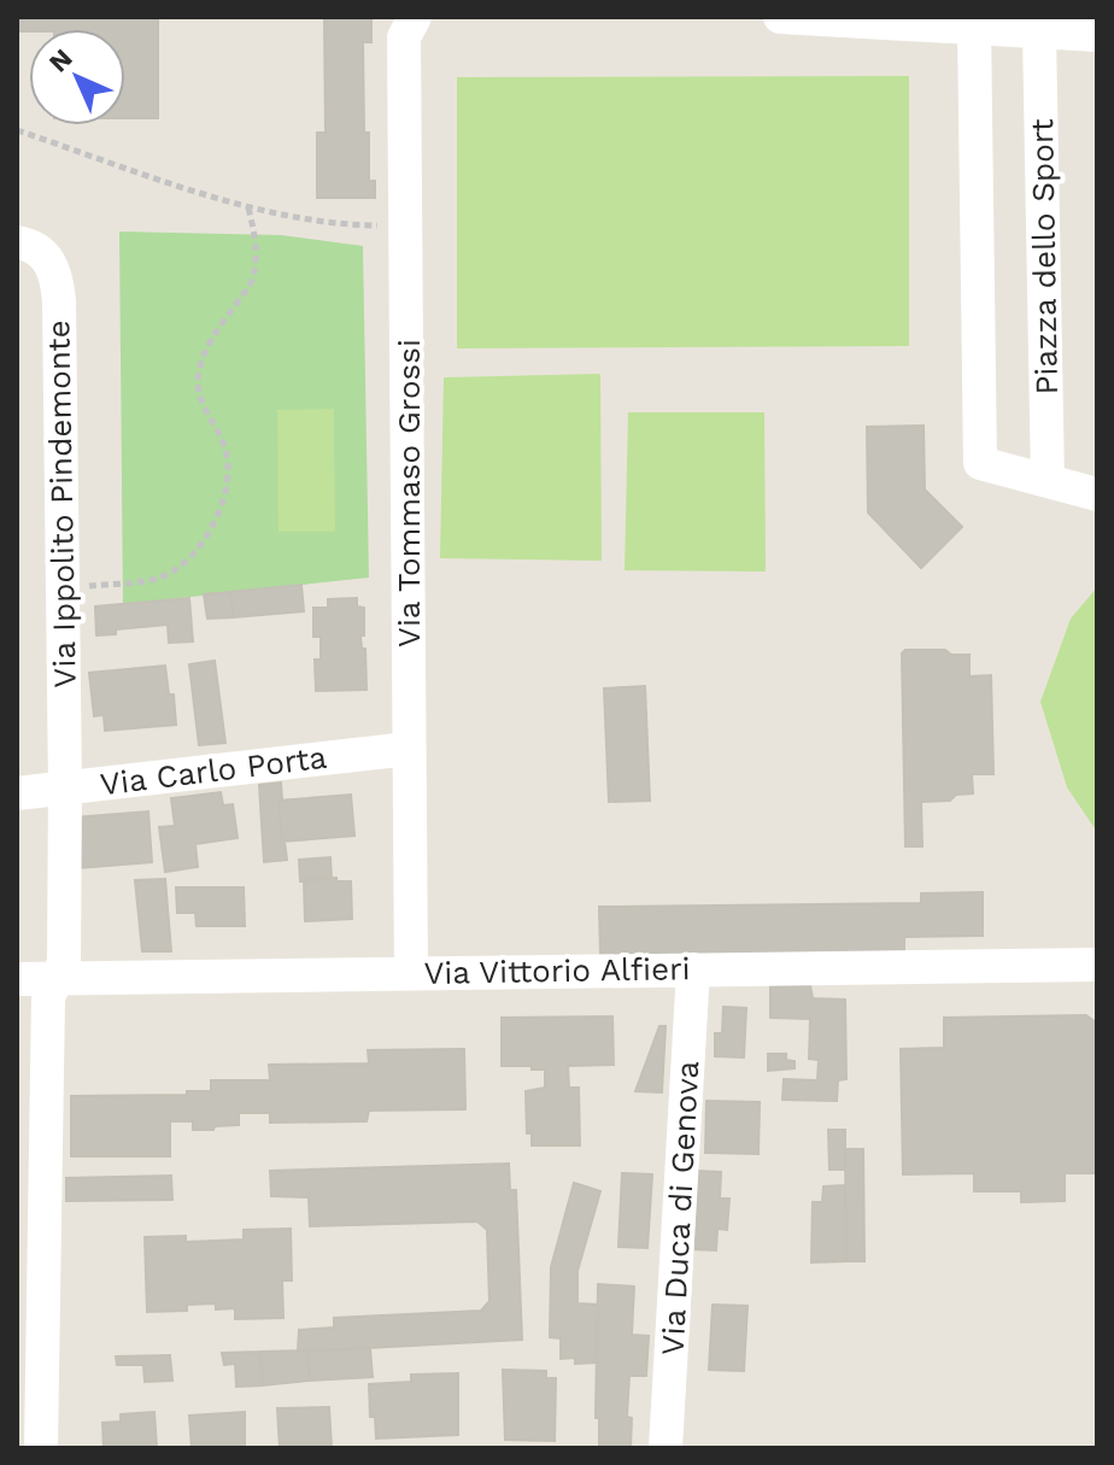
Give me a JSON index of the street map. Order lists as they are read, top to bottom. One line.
{"streets":{"street":["Piazza dello Sport","Via Tommaso Grossi","Via Ippolito Pindemonte","Via Carlo Porta","Via Vittorio Alfieri","Via Duca di Genova"]},"crossings":[["Via Tommaso Grossi","Via Carlo Porta"],["Via Tommaso Grossi","Via Vittorio Alfieri"],["Via Ippolito Pindemonte","Via Carlo Porta"],["Via Ippolito Pindemonte","Via Vittorio Alfieri"],["Via Vittorio Alfieri","Via Duca di Genova"]],"north":"top left"}
